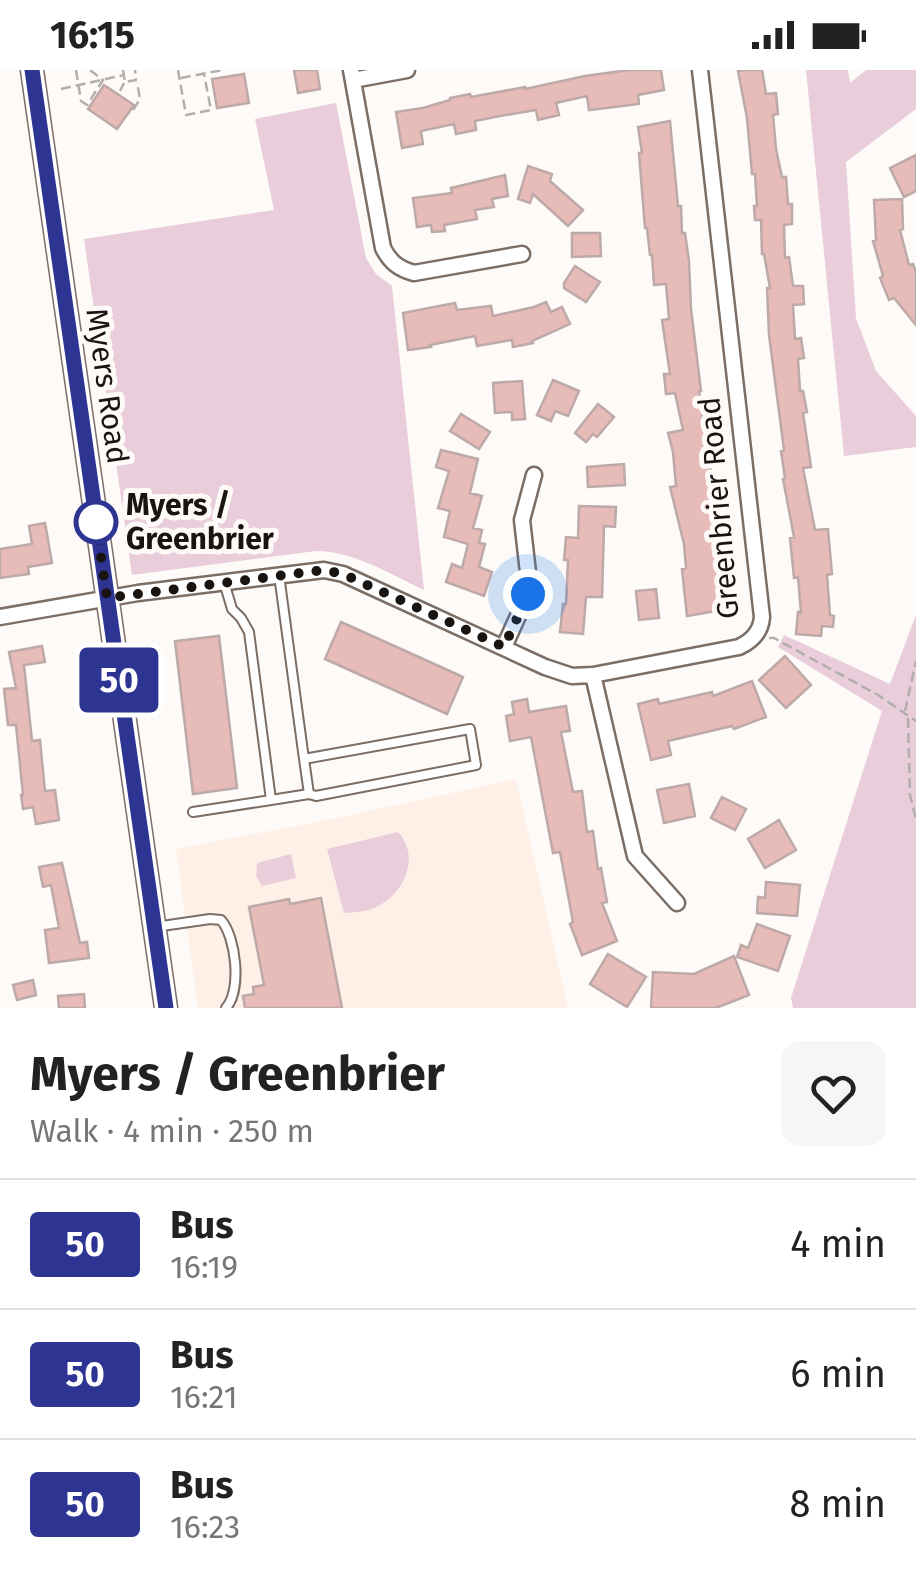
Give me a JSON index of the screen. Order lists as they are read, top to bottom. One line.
{"streets":{"main road":["Myers Road"],"street":["Greenbrier Road"]},"crossings":[["Myers Road","Greenbrier Road"]],"places":["Myers / Greenbrier"],"lines":["bus line 50"],"page":{"status":"16:15","on_map":"50","heading":["Myers / Greenbrier","Walk · 4 min · 250 m"],"list":[{"mark":"50","name":"Bus","note":"16:19","value":"4 min"},{"mark":"50","name":"Bus","note":"16:21","value":"6 min"},{"mark":"50","name":"Bus","note":"16:23","value":"8 min"}]}}
